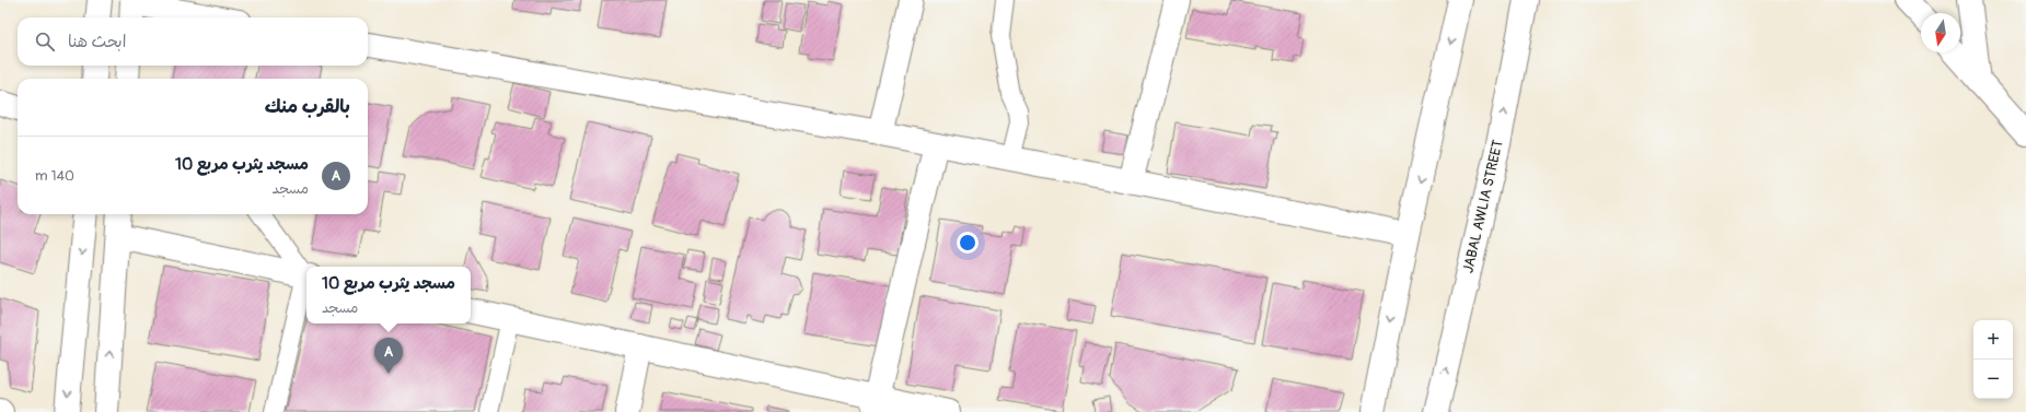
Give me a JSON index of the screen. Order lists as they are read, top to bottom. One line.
{"streets":{"street":["JABAL AWLIA STREET"]},"north":"bottom","page":{"search":"ابحث هنا","heading":"بالقرب منك","list":[{"mark":"A","name":"مسجد يثرب مربع 10","note":"مسجد","value":"140 m"}],"popup":["مسجد يثرب مربع 10","مسجد"],"map_buttons":["+","−"],"pins":"A"}}
